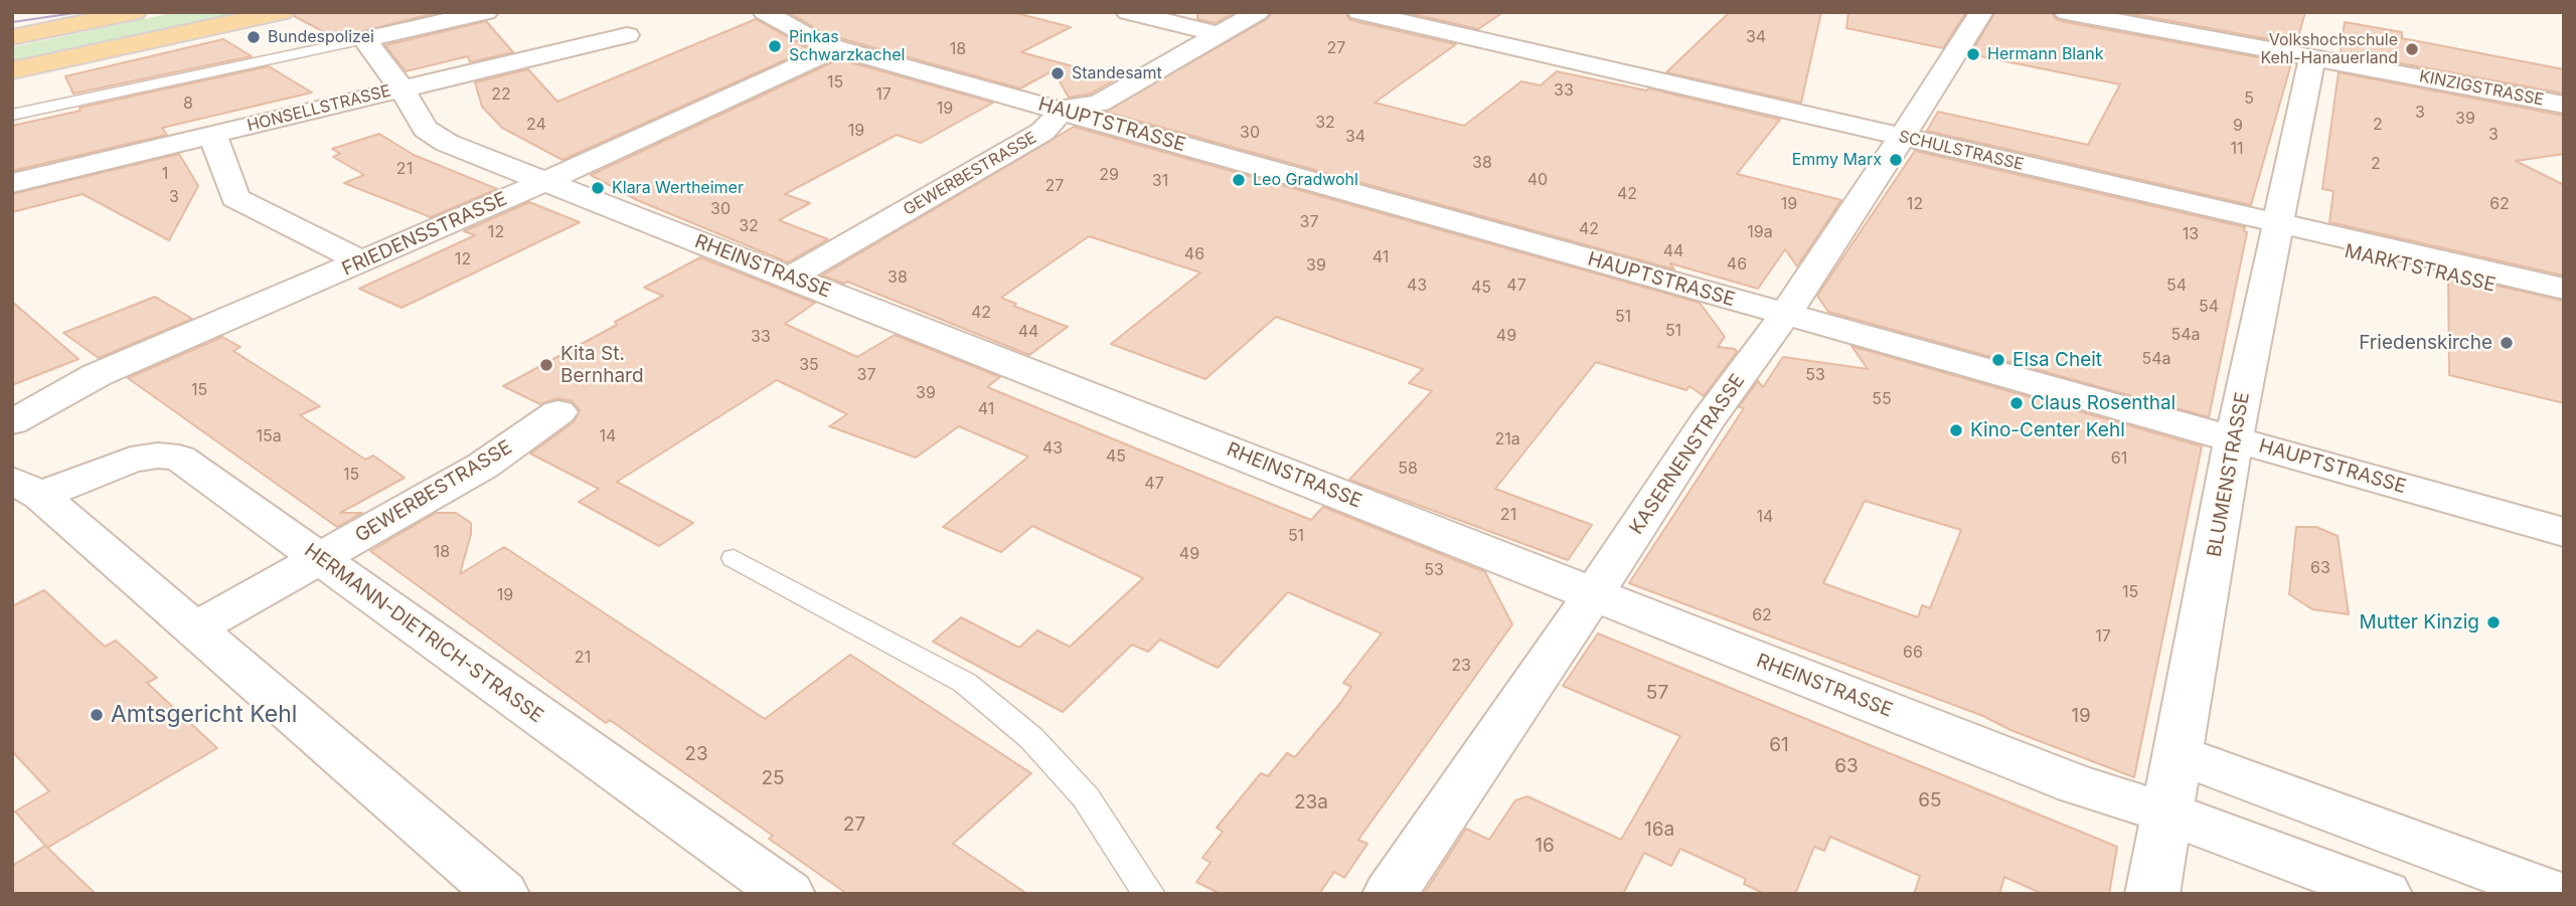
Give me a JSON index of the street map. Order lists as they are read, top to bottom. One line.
{"streets":{"street":["KINZIGSTRASSE","HONSELLSTRASSE","HAUPTSTRASSE","SCHULSTRASSE","GEWERBESTRASSE","FRIEDENSSTRASSE","RHEINSTRASSE","MARKTSTRASSE","KASERNENSTRASSE","BLUMENSTRASSE","HERMANN-DIETRICH-STRASSE"]},"crossings":[["KINZIGSTRASSE","BLUMENSTRASSE"],["HONSELLSTRASSE","RHEINSTRASSE"],["HAUPTSTRASSE","GEWERBESTRASSE"],["HAUPTSTRASSE","FRIEDENSSTRASSE"],["HAUPTSTRASSE","KASERNENSTRASSE"],["HAUPTSTRASSE","BLUMENSTRASSE"],["SCHULSTRASSE","MARKTSTRASSE"],["SCHULSTRASSE","KASERNENSTRASSE"],["SCHULSTRASSE","BLUMENSTRASSE"],["GEWERBESTRASSE","RHEINSTRASSE"],["GEWERBESTRASSE","HERMANN-DIETRICH-STRASSE"],["FRIEDENSSTRASSE","RHEINSTRASSE"],["RHEINSTRASSE","KASERNENSTRASSE"],["RHEINSTRASSE","BLUMENSTRASSE"],["MARKTSTRASSE","BLUMENSTRASSE"]],"places":["Bundespolizei","Pinkas Schwarzkachel","Volkshochschule Kehl-Hanauerland","Hermann Blank","Standesamt","Emmy Marx","Leo Gradwohl","Klara Wertheimer","Friedenskirche","Elsa Cheit","Kita St. Bernhard","Claus Rosenthal","Kino-Center Kehl","Mutter Kinzig","Amtsgericht Kehl"],"house_numbers":["34","27","18","15","33","22","17","5","8","19","3","39","32","24","2","9","19","30","3","34","11","38","2","21","1","29","40","31","27","42","3","19","12","62","30","37","32","42","12","19a","13","44","46","41","12","46","39","38","43","47","54","45","54","42","51","51","44","54a","49","33","54a","35","37","53","15","39","55","41","15a","14","21a","43","45","61","58","15","47","21","14","51","18","49","63","53","15","19","62","17","66","21","23","57","19","61","23","63","25","65","23a","27","16a","16"]}
